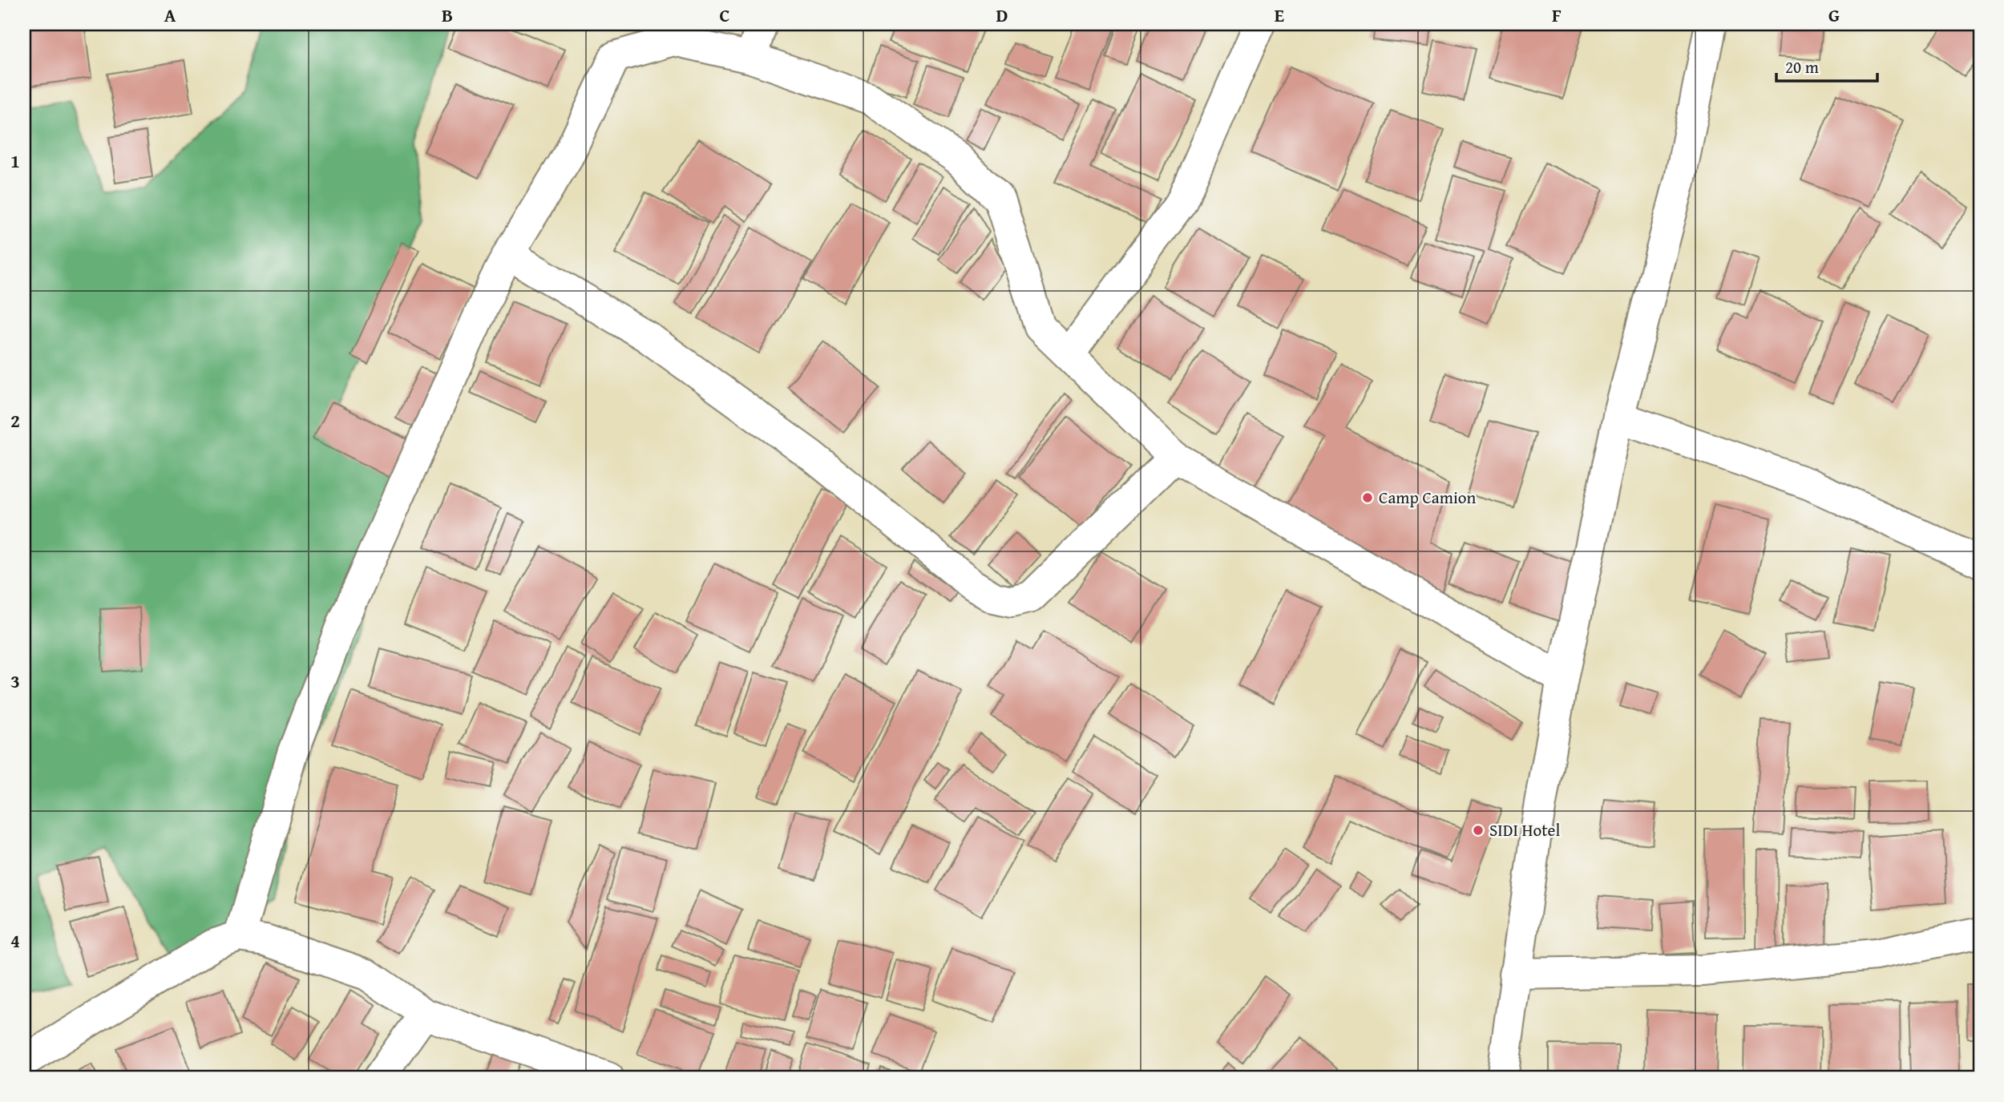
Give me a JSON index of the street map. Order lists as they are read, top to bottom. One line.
{"places":["Camp Camion","SIDI Hotel"],"scale_bar":"20 m","grid":{"columns":["A","B","C","D","E","F","G"],"rows":["1","2","3","4"]}}
